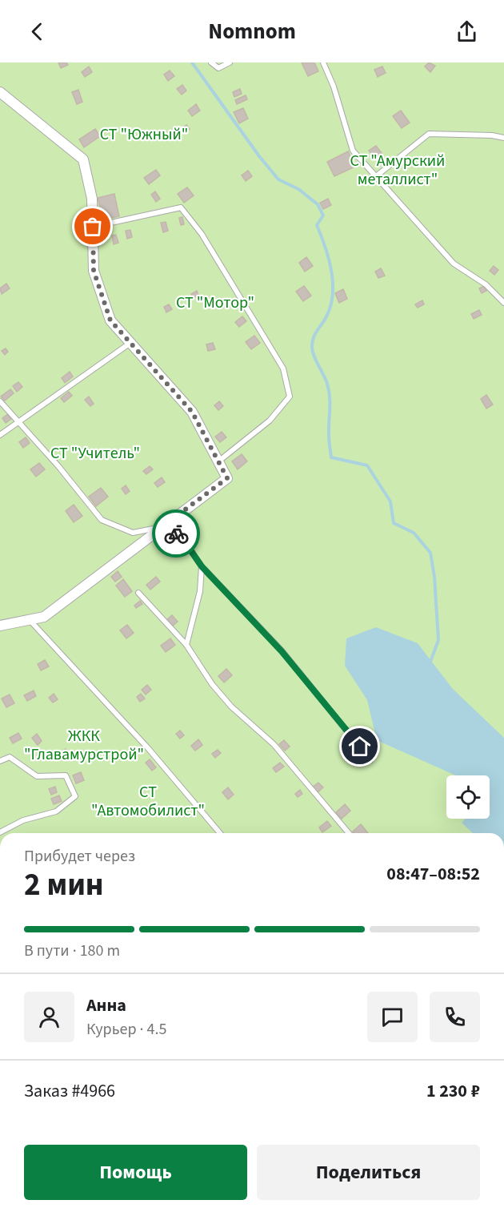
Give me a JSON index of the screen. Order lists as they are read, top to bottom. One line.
{"parks":["СТ \"Южный\"","СТ \"Амурский металлист\"","СТ \"Мотор\"","СТ \"Учитель\"","ЖКК \"Главамурстрой\"","СТ \"Автомобилист\""],"page":{"header":"Nomnom","heading":["2 мин","Прибудет через","08:47–08:52"],"panel":["Анна","Курьер · 4.5","Заказ #4966","1 230 ₽"],"bar":"В пути · 180 m","buttons":["Помощь","Поделиться"]}}
